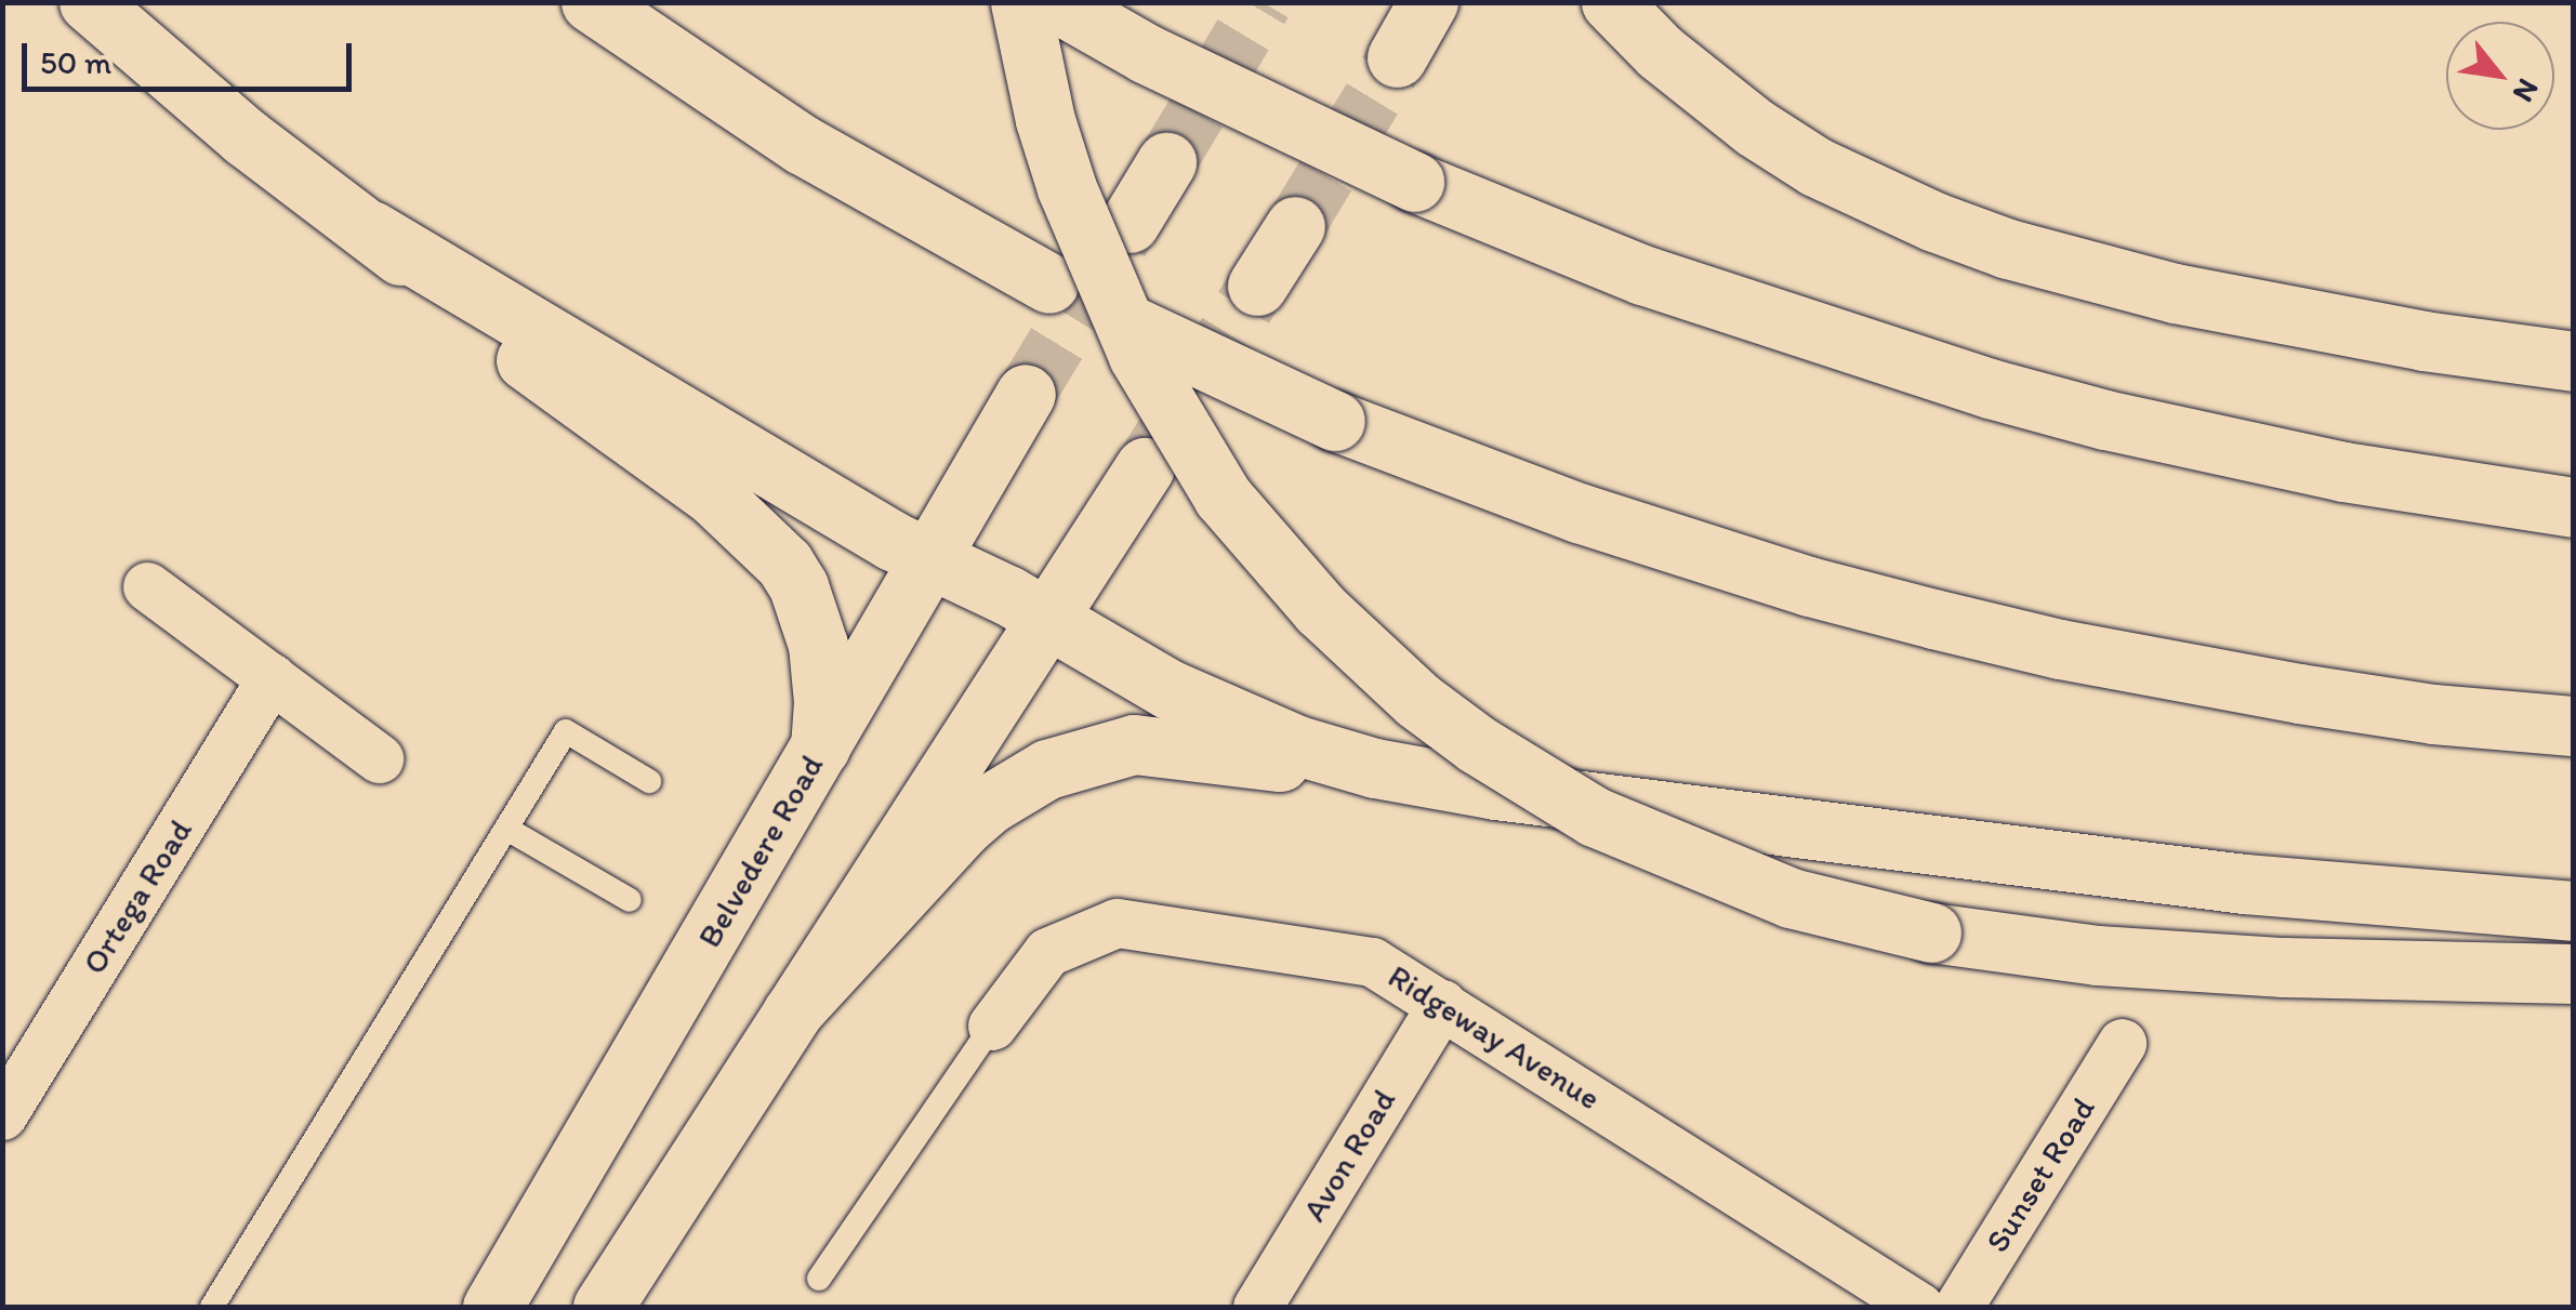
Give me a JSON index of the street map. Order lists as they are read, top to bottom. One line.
{"streets":{"main road":["Belvedere Road"],"street":["Ortega Road","Ridgeway Avenue","Avon Road","Sunset Road"]},"crossings":[["Ridgeway Avenue","Avon Road"]],"scale_bar":"50 m","north":"bottom right"}
